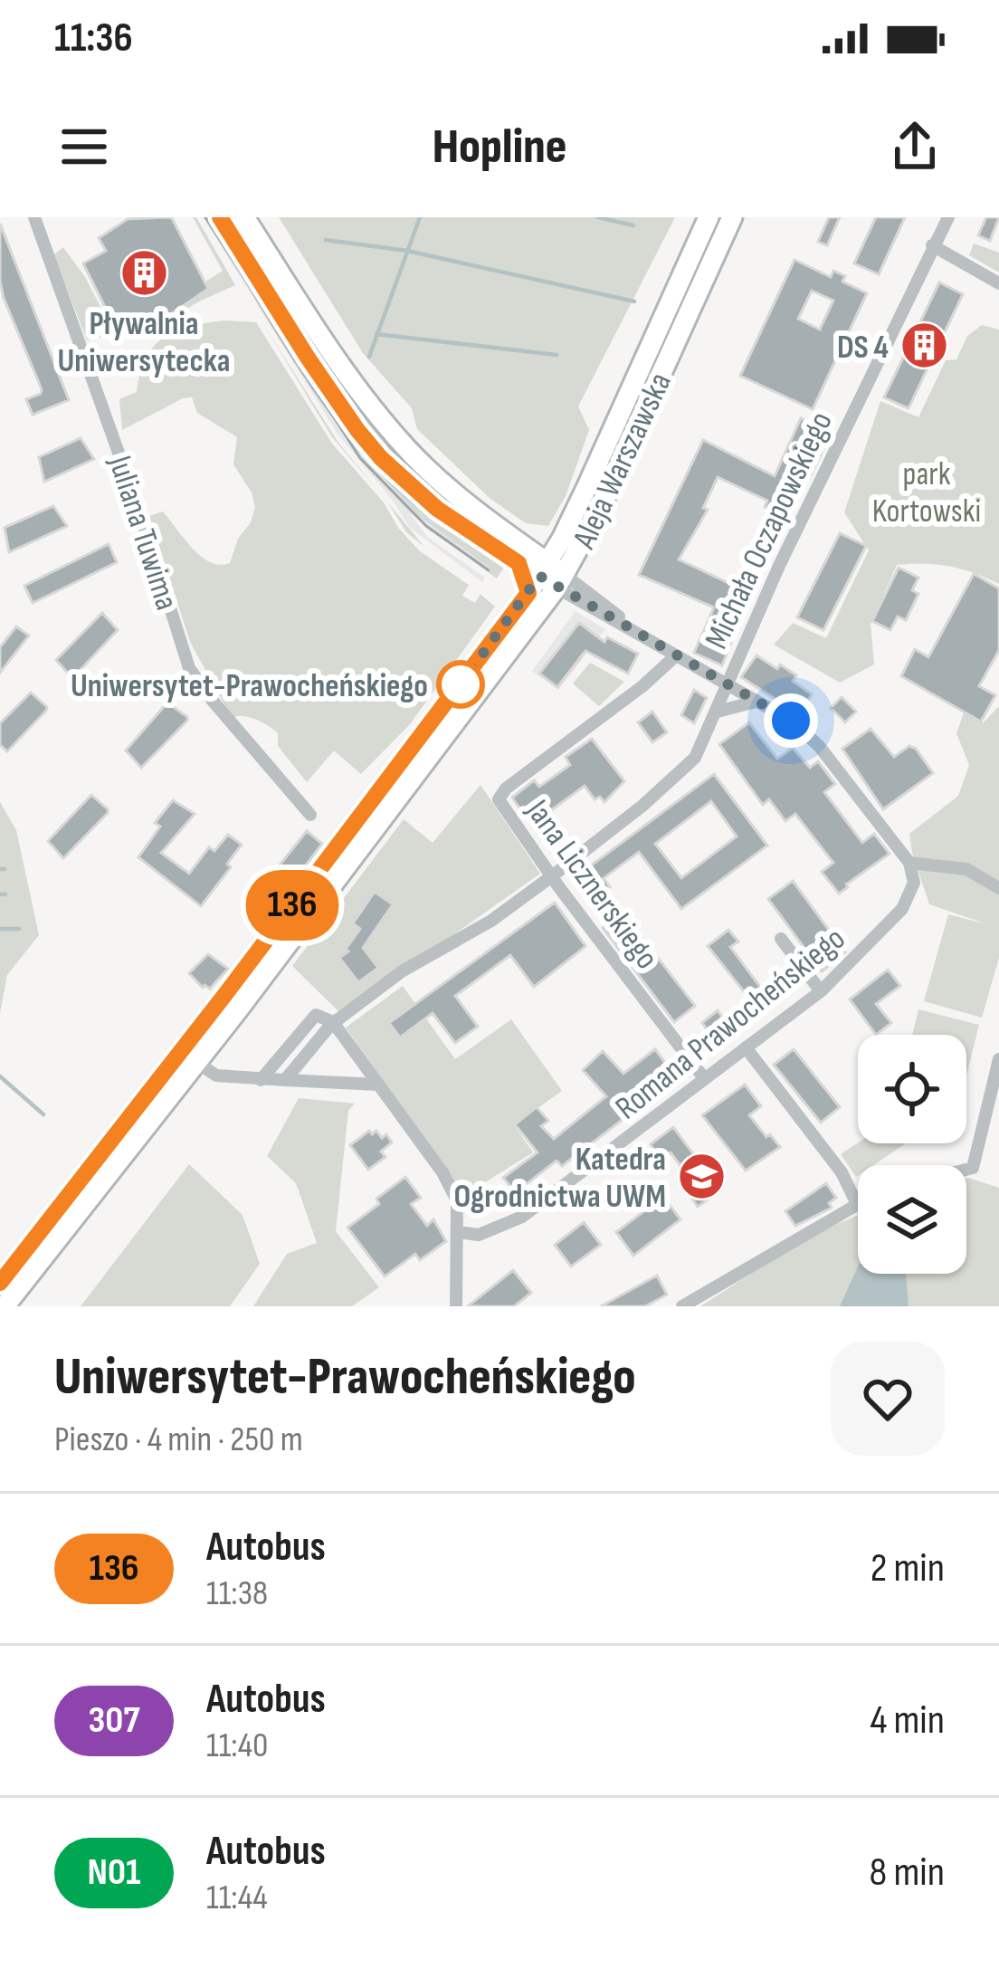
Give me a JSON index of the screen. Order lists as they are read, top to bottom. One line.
{"streets":{"main road":["Aleja Warszawska"],"street":["Michała Oczapowskiego","Juliana Tuwima","Jana Licznerskiego","Romana Prawocheńskiego"]},"crossings":[["Michała Oczapowskiego","Jana Licznerskiego"],["Jana Licznerskiego","Romana Prawocheńskiego"]],"parks":["park Kortowski"],"places":{"building":["Pływalnia Uniwersytecka","DS 4"],"other":["Uniwersytet-Prawocheńskiego"],"school or university":["Katedra Ogrodnictwa UWM"]},"lines":["bus line 136"],"page":{"status":"11:36","header":"Hopline","on_map":"136","heading":["Uniwersytet-Prawocheńskiego","Pieszo · 4 min · 250 m"],"list":[{"mark":"136","name":"Autobus","note":"11:38","value":"2 min"},{"mark":"307","name":"Autobus","note":"11:40","value":"4 min"},{"mark":"N01","name":"Autobus","note":"11:44","value":"8 min"}]}}
